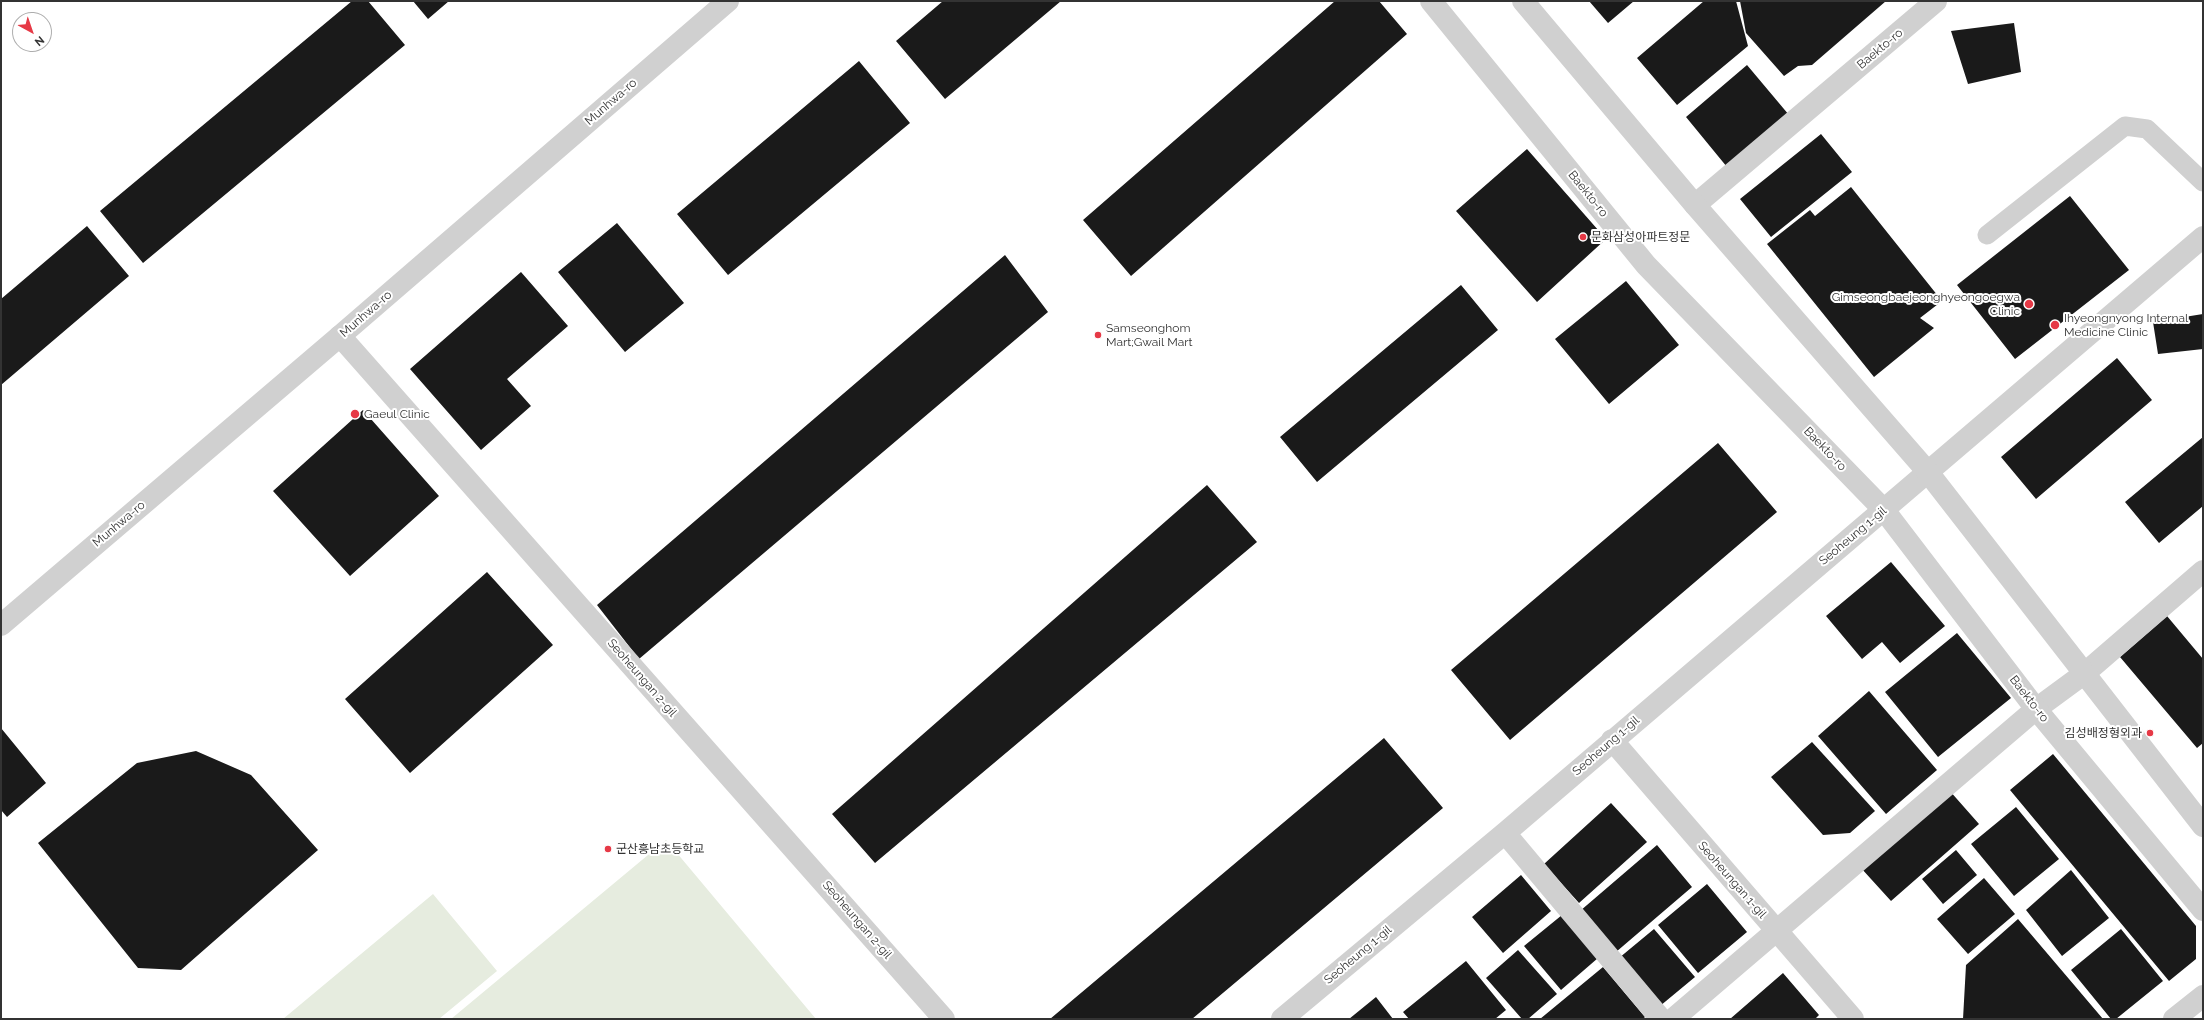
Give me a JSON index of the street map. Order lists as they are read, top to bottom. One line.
{"streets":{"street":["Baekto-ro","Munhwa-ro","Seoheung 1-gil","Seoheungan 2-gil","Seoheungan 1-gil"]},"crossings":[["Baekto-ro","Seoheung 1-gil"],["Munhwa-ro","Seoheungan 2-gil"],["Seoheung 1-gil","Seoheungan 1-gil"]],"places":["문화삼성아파트정문","Gimseongbaejeonghyeongoegwa Clinic","Ihyeongnyong Internal Medicine Clinic","Samseonghom Mart;Gwail Mart","Gaeul Clinic","김성배정형외과","군산흥남초등학교"],"north":"bottom right"}
